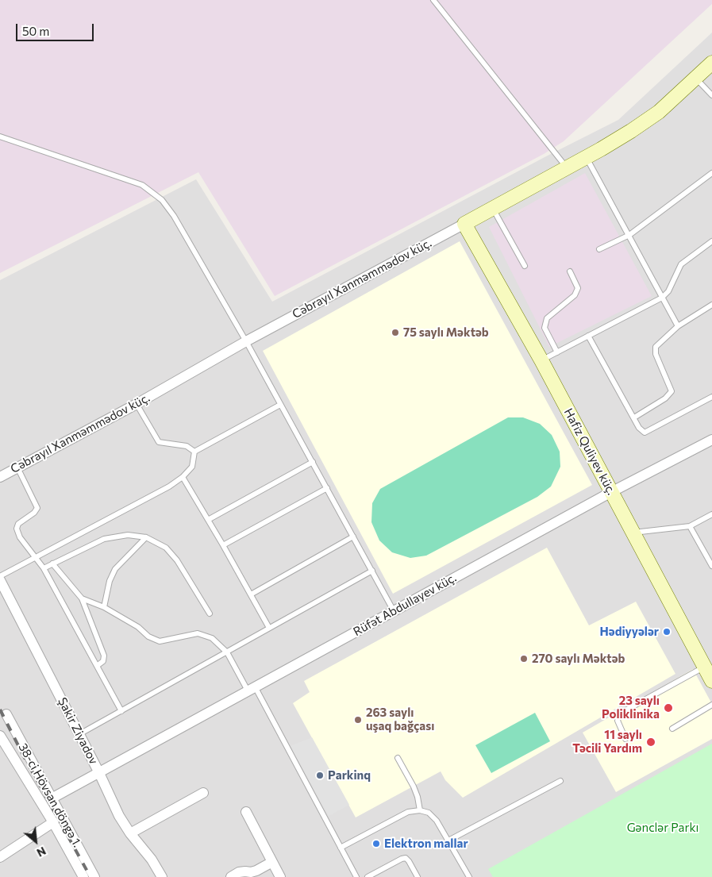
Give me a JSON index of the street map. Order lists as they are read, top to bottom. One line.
{"streets":{"street":["Cəbrayıl Xanməmmədov küç.","Hafiz Quliyev küç.","Rüfət Abdullayev küç.","Şakir Ziyadov","38-ci Hövsan döngə 1."]},"crossings":[["Cəbrayıl Xanməmmədov küç.","Hafiz Quliyev küç."],["Hafiz Quliyev küç.","Rüfət Abdullayev küç."],["Rüfət Abdullayev küç.","Şakir Ziyadov"],["Rüfət Abdullayev küç.","38-ci Hövsan döngə 1."]],"parks":["Gənclər Parkı"],"places":["75 saylı Məktəb","Hədiyyələr","270 saylı Məktəb","23 saylı Poliklinika","263 saylı uşaq bağçası","11 saylı Təcili Yardım","Parkinq","Elektron mallar"],"scale_bar":"50 m","north":"bottom right"}
